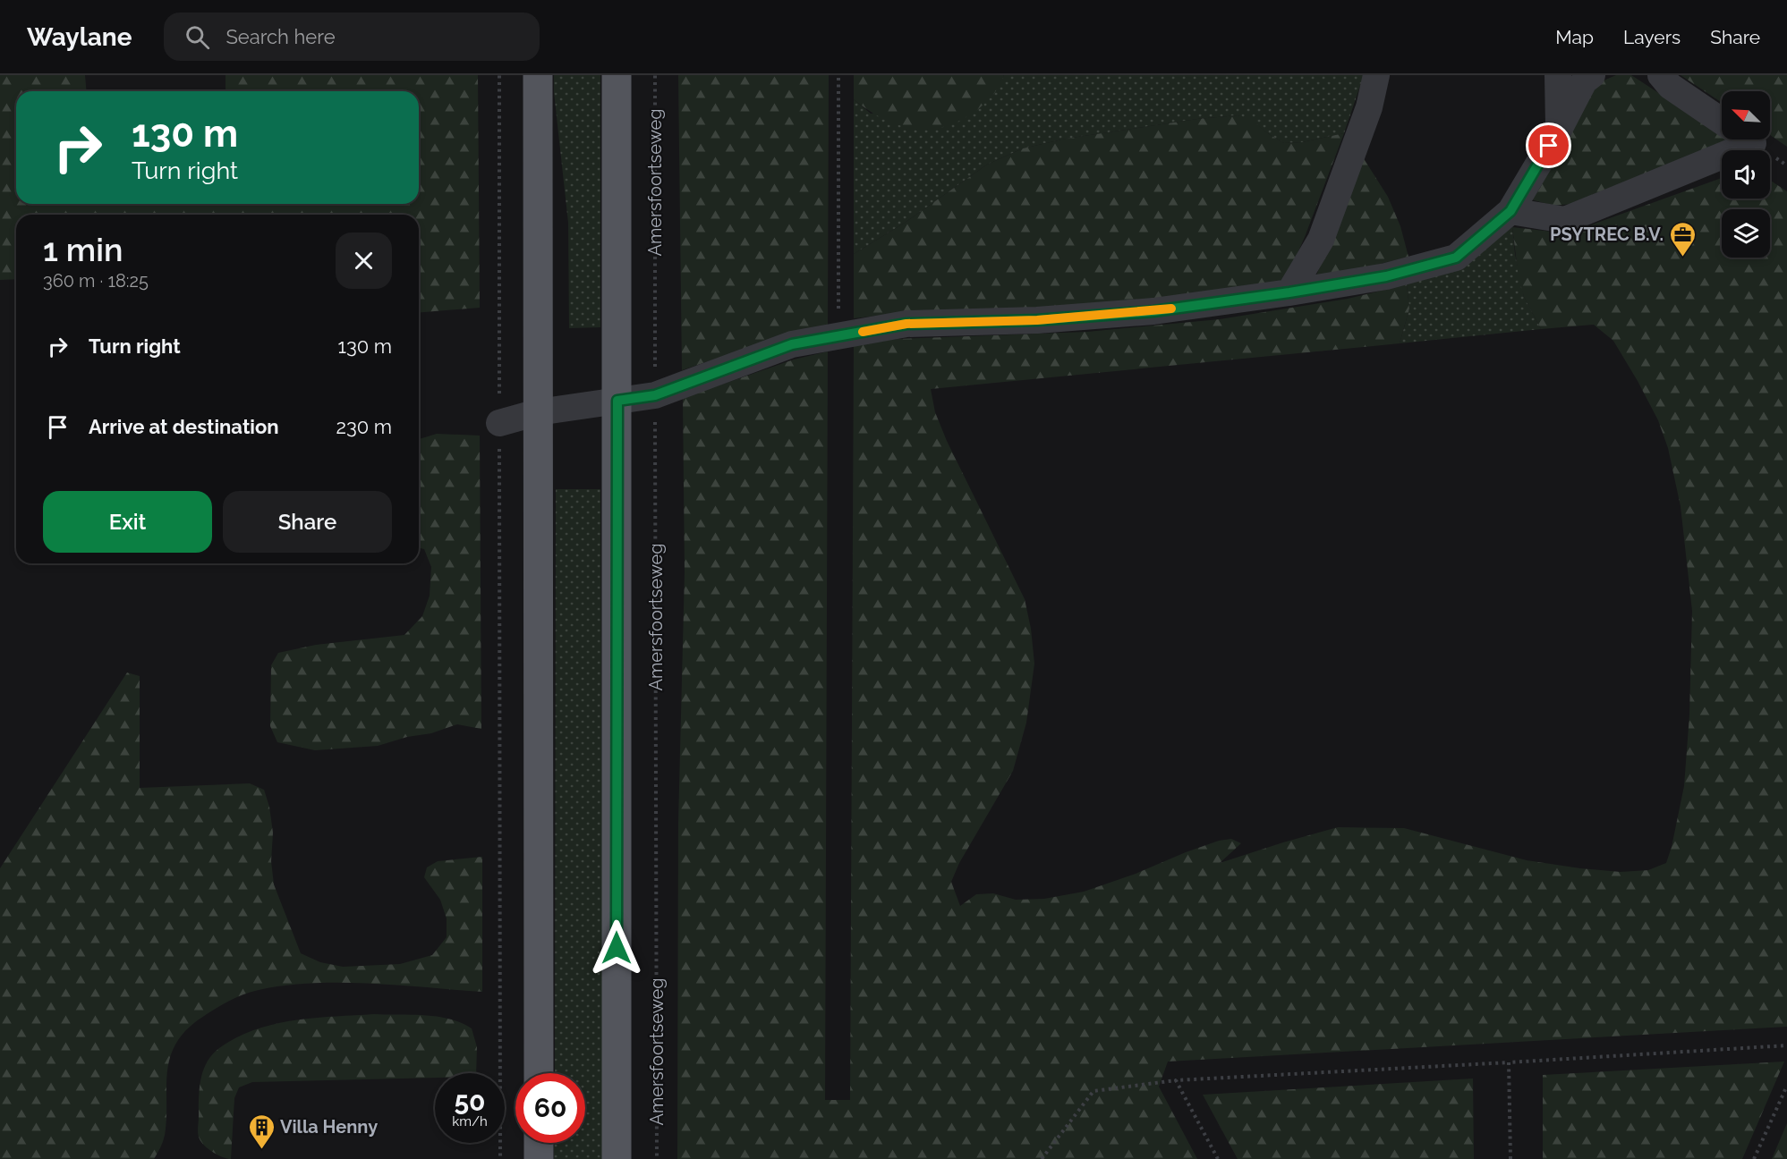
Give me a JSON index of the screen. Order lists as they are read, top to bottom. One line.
{"streets":{"path":["Amersfoortseweg"]},"places":{"office":["PSYTREC B.V."],"building":["Villa Henny"]},"north":"top left","page":{"header":"Waylane","search":"Search here","nav":["Map","Layers","Share"],"turn":["130 m","Turn right"],"heading":["1 min","360 m · 18:25"],"list":[{"name":"Turn right","value":"130 m"},{"name":"Arrive at destination","value":"230 m"}],"buttons":["Exit","Share"],"speed":"50 km/h","limit":"60"}}
